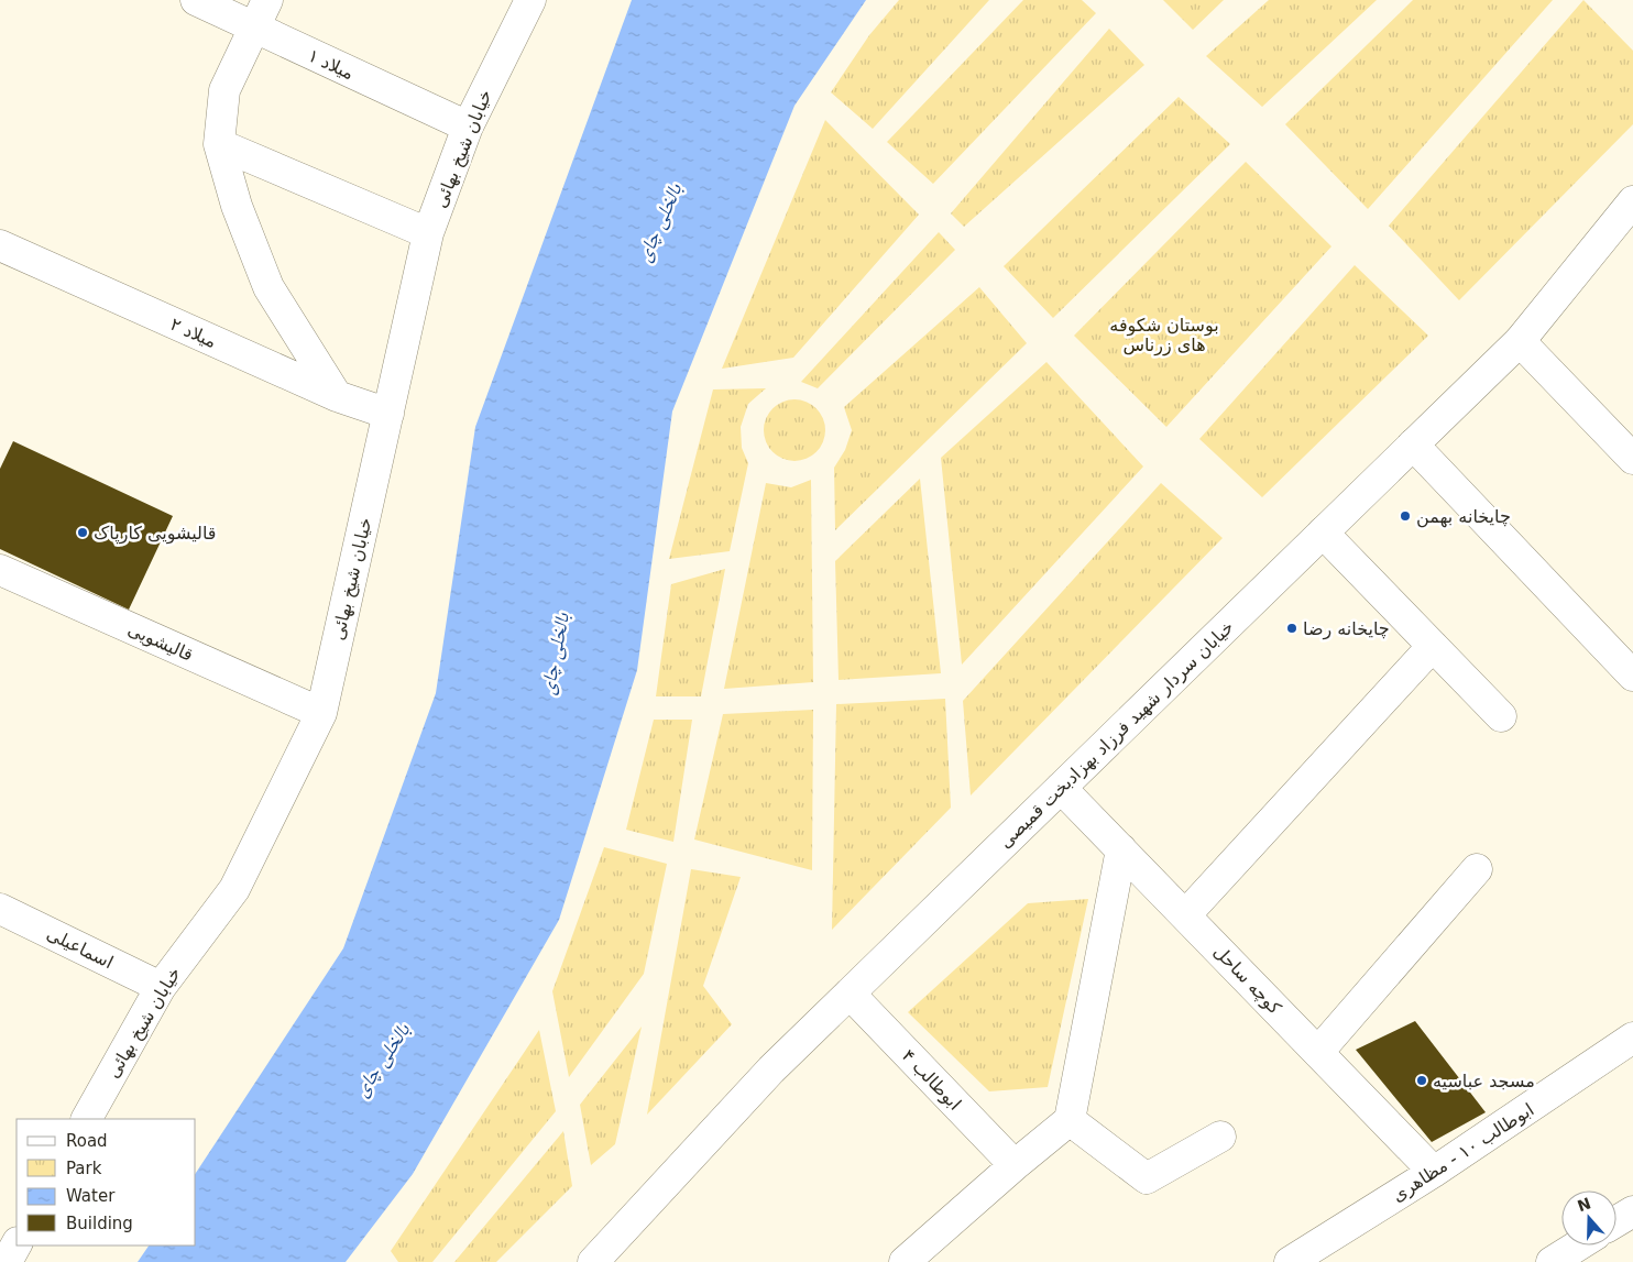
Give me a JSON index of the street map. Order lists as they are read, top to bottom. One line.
{"streets":{"street":["میلاد ۱","خیابان شیخ بهائی","میلاد ۲","قالیشویی","خیابان سردار شهید فرزاد بهزاد‌بخت قمیصی","اسماعیلی","کوچه ساحل","ابوطالب ۴","ابوطالب ۱۰ - مظاهری"]},"crossings":[["میلاد ۱","خیابان شیخ بهائی"],["خیابان شیخ بهائی","میلاد ۲"],["خیابان شیخ بهائی","قالیشویی"],["خیابان شیخ بهائی","اسماعیلی"],["خیابان سردار شهید فرزاد بهزاد‌بخت قمیصی","کوچه ساحل"],["خیابان سردار شهید فرزاد بهزاد‌بخت قمیصی","ابوطالب ۴"],["کوچه ساحل","ابوطالب ۱۰ - مظاهری"]],"water":["بالخلی چای"],"parks":["بوستان شکوفه های زرناس"],"places":["چایخانه بهمن","قالیشویی کارپاک","چایخانه رضا","مسجد عباسیه"],"legend":["Road","Park","Water","Building"],"north":"top"}
